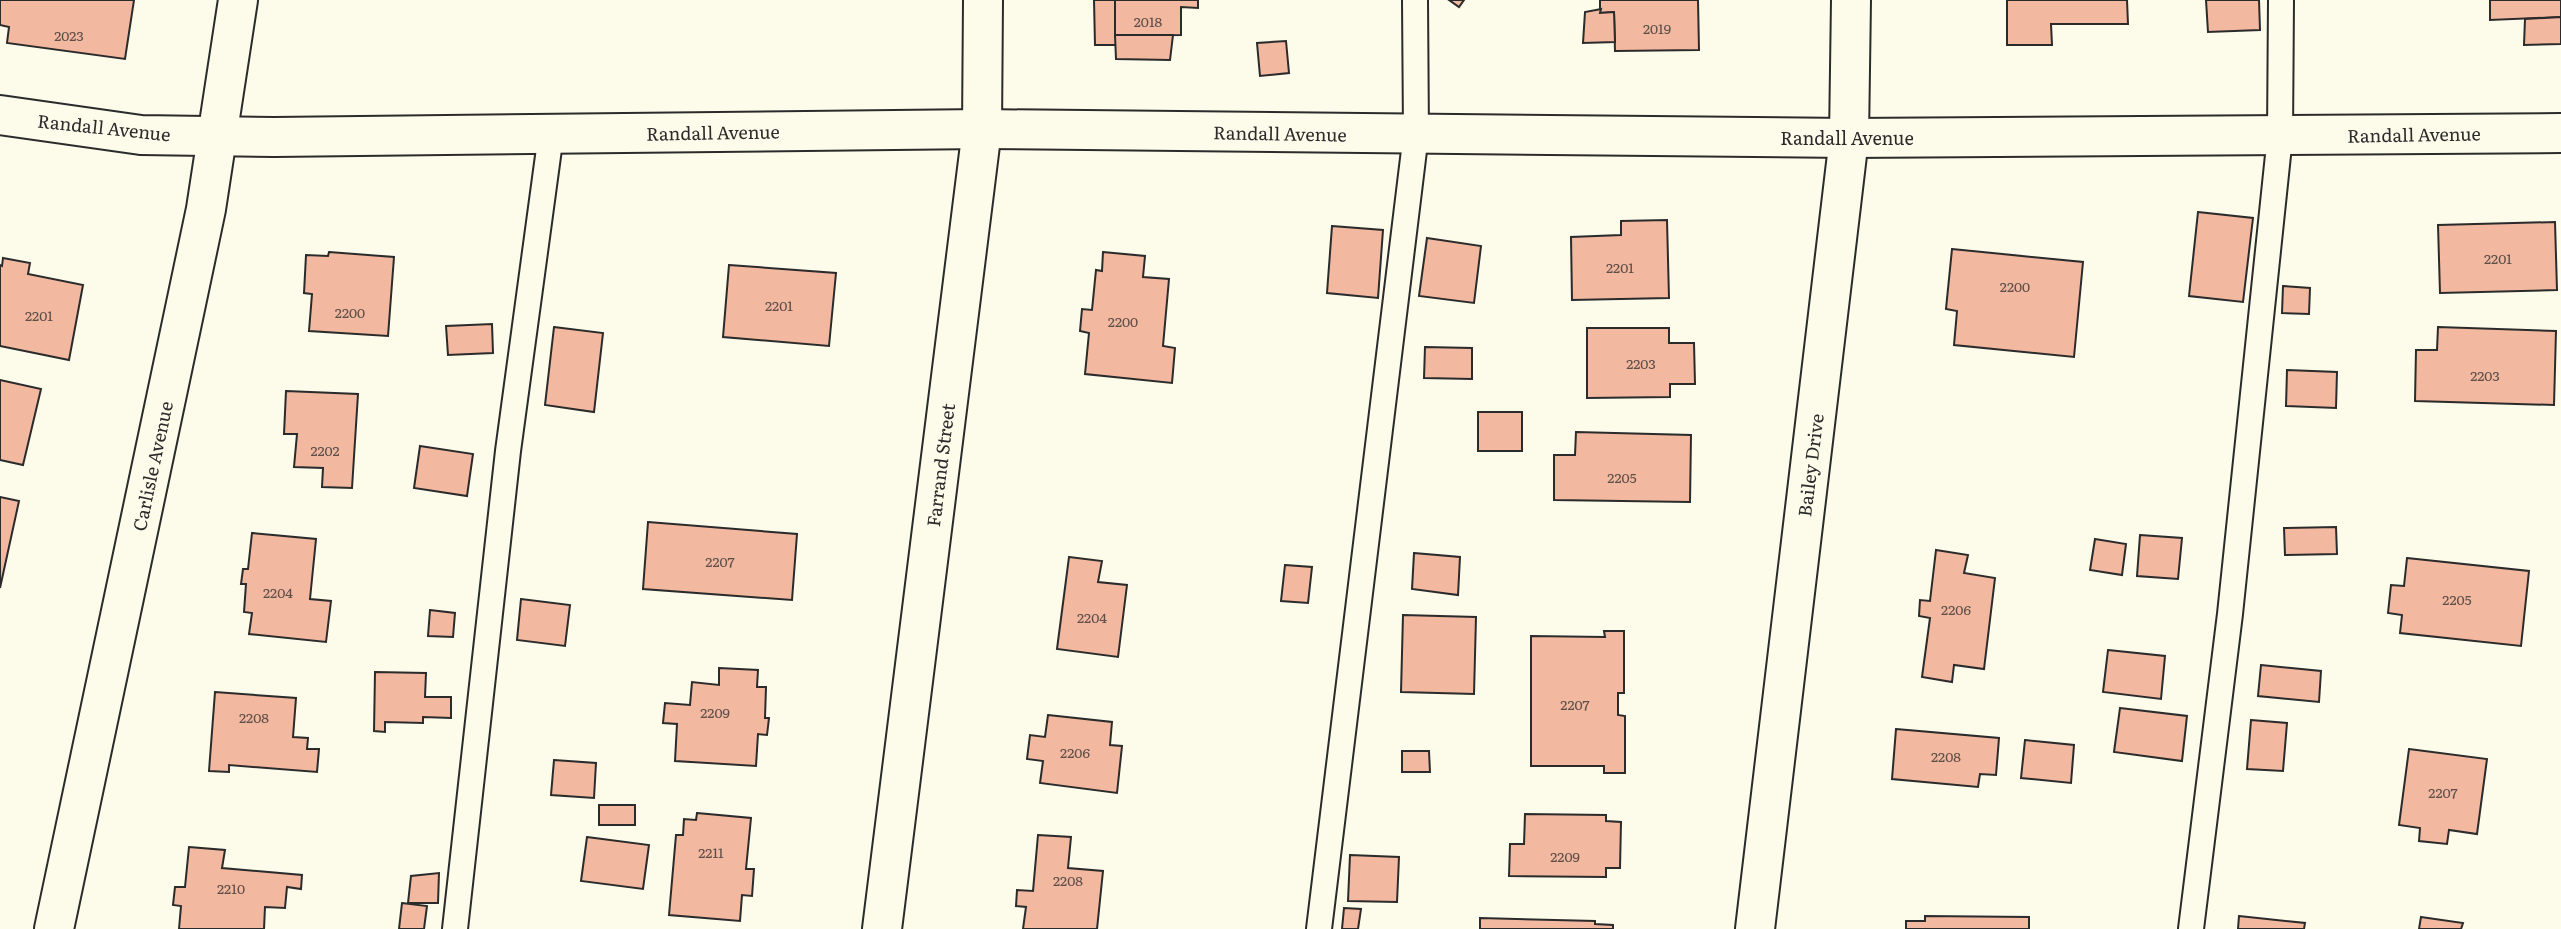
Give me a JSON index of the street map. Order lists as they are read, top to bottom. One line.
{"streets":{"street":["Randall Avenue","Farrand Street","Bailey Drive","Carlisle Avenue"]},"crossings":[["Randall Avenue","Farrand Street"],["Randall Avenue","Bailey Drive"],["Randall Avenue","Carlisle Avenue"]],"house_numbers":["2018","2019","2023","2201","2201","2200","2201","2200","2201","2200","2203","2203","2202","2205","2207","2204","2205","2206","2204","2207","2209","2208","2206","2208","2207","2211","2209","2208","2210"]}
